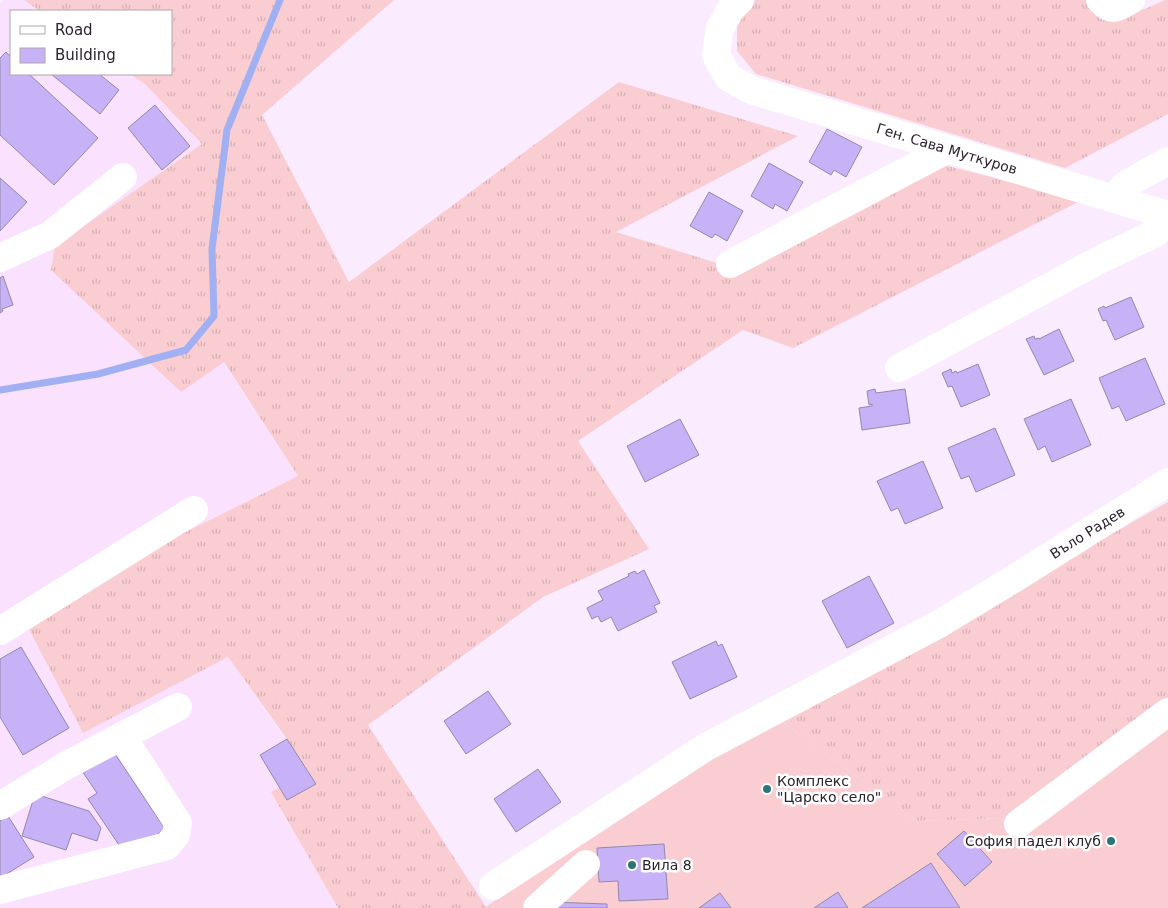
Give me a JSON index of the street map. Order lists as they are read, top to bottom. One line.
{"streets":{"street":["Ген. Сава Муткуров","Въло Радев"]},"places":["Комплекс \"Царско село\"","София падел клуб","Вила 8"],"legend":["Road","Building"]}
